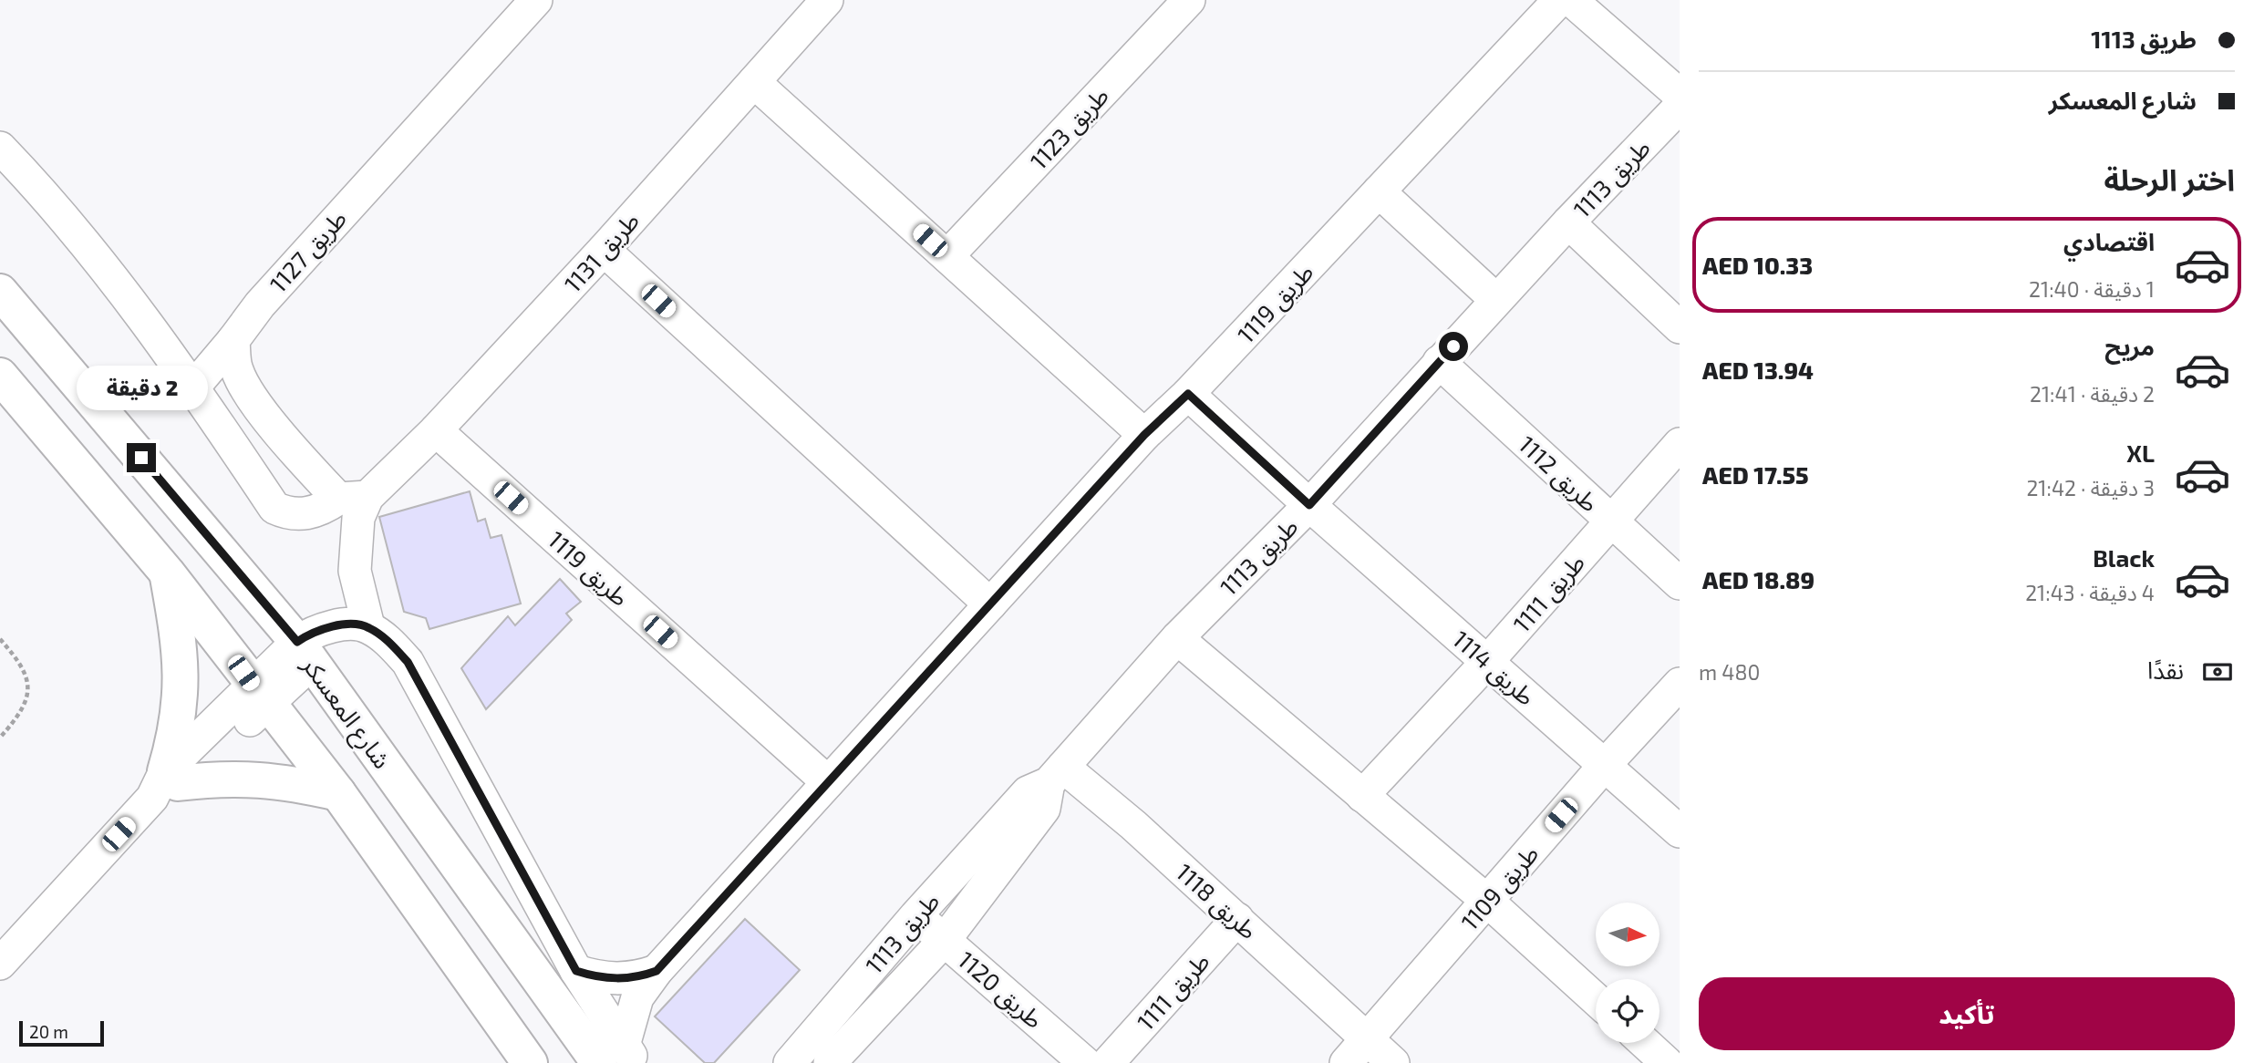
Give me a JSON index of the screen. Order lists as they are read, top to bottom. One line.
{"streets":{"main road":["شارع المعسكر"],"street":["طريق 1123","طريق 1113","طريق 1127","طريق 1131","طريق 1119","طريق 1112","طريق 1111","طريق 1114","طريق 1109","طريق 1118","طريق 1120"]},"crossings":[["طريق 1113","طريق 1112"],["طريق 1113","طريق 1114"],["طريق 1113","طريق 1118"],["طريق 1113","طريق 1120"],["طريق 1131","طريق 1119"],["طريق 1119","شارع المعسكر"],["طريق 1112","طريق 1111"],["طريق 1111","طريق 1114"],["طريق 1111","طريق 1118"],["طريق 1114","طريق 1109"],["طريق 1109","طريق 1118"]],"scale_bar":"20 m","north":"right","page":{"banner":["طريق 1113","شارع المعسكر"],"heading":"اختر الرحلة","list":[{"name":"اقتصادي","note":"1 دقيقة · 21:40","value":"AED 10.33"},{"name":"مريح","note":"2 دقيقة · 21:41","value":"AED 13.94"},{"name":"XL","note":"3 دقيقة · 21:42","value":"AED 17.55"},{"name":"Black","note":"4 دقيقة · 21:43","value":"AED 18.89"}],"bubble":"2 دقيقة","pay":["نقدًا","480 m"],"buttons":"تأكيد","scale":"20 m"}}
